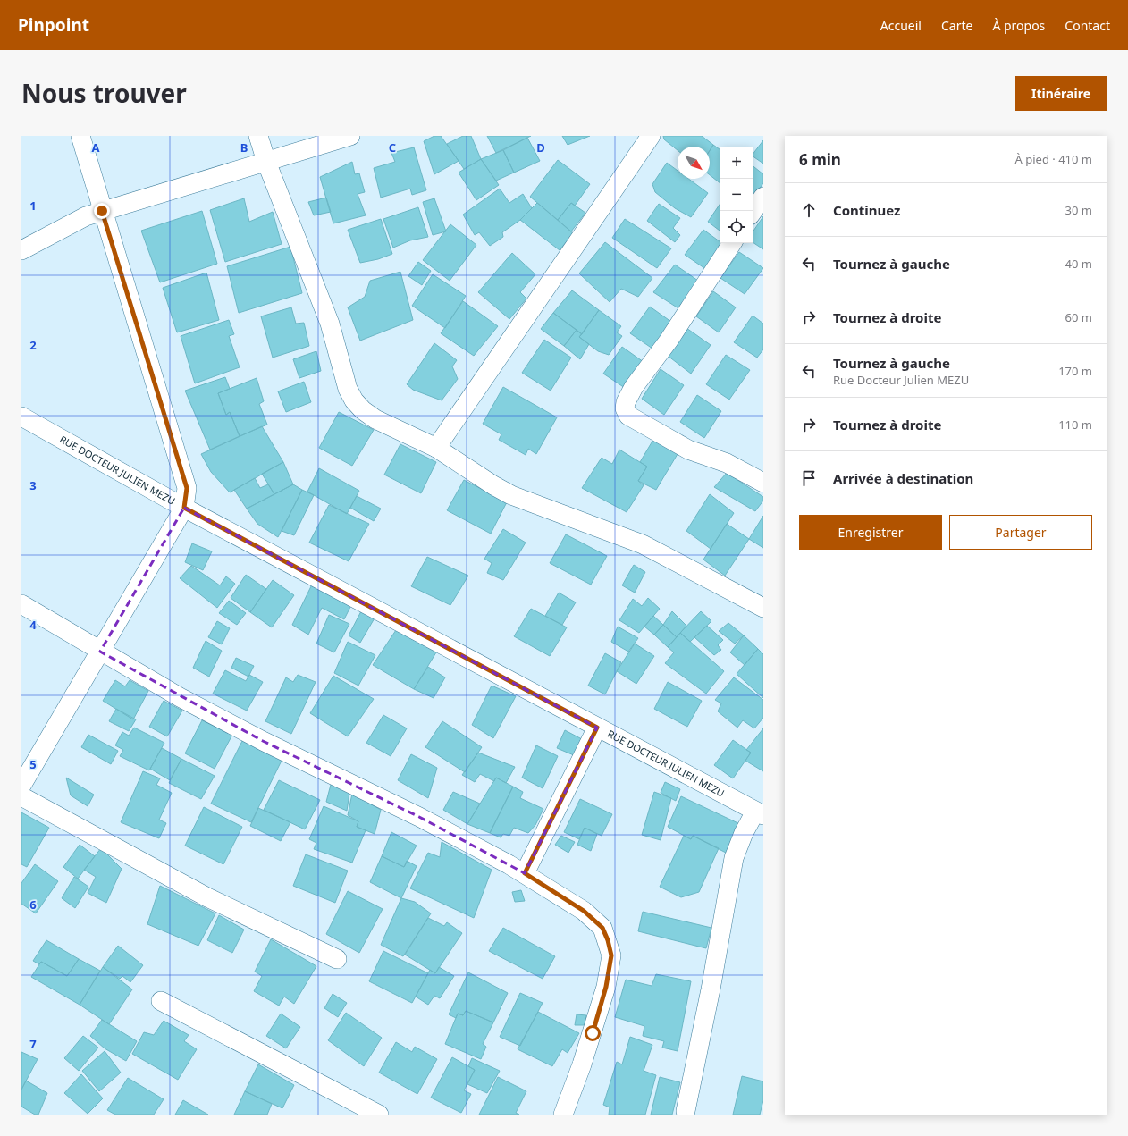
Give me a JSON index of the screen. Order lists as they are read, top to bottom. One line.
{"streets":{"street":["RUE DOCTEUR JULIEN MEZU"]},"north":"bottom right","page":{"header":"Pinpoint","nav":["Accueil","Carte","À propos","Contact"],"title":"Nous trouver","buttons":["Itinéraire",["Enregistrer","Partager"]],"heading":["6 min","À pied · 410 m"],"map_buttons":["+","−"],"list":[["Continuez","30 m"],["Tournez à gauche","40 m"],["Tournez à droite","60 m"],["Tournez à gauche","Rue Docteur Julien MEZU","170 m"],["Tournez à droite","110 m"],"Arrivée à destination"]},"grid":{"columns":["A","B","C","D"],"rows":["1","2","3","4","5","6","7"]}}
